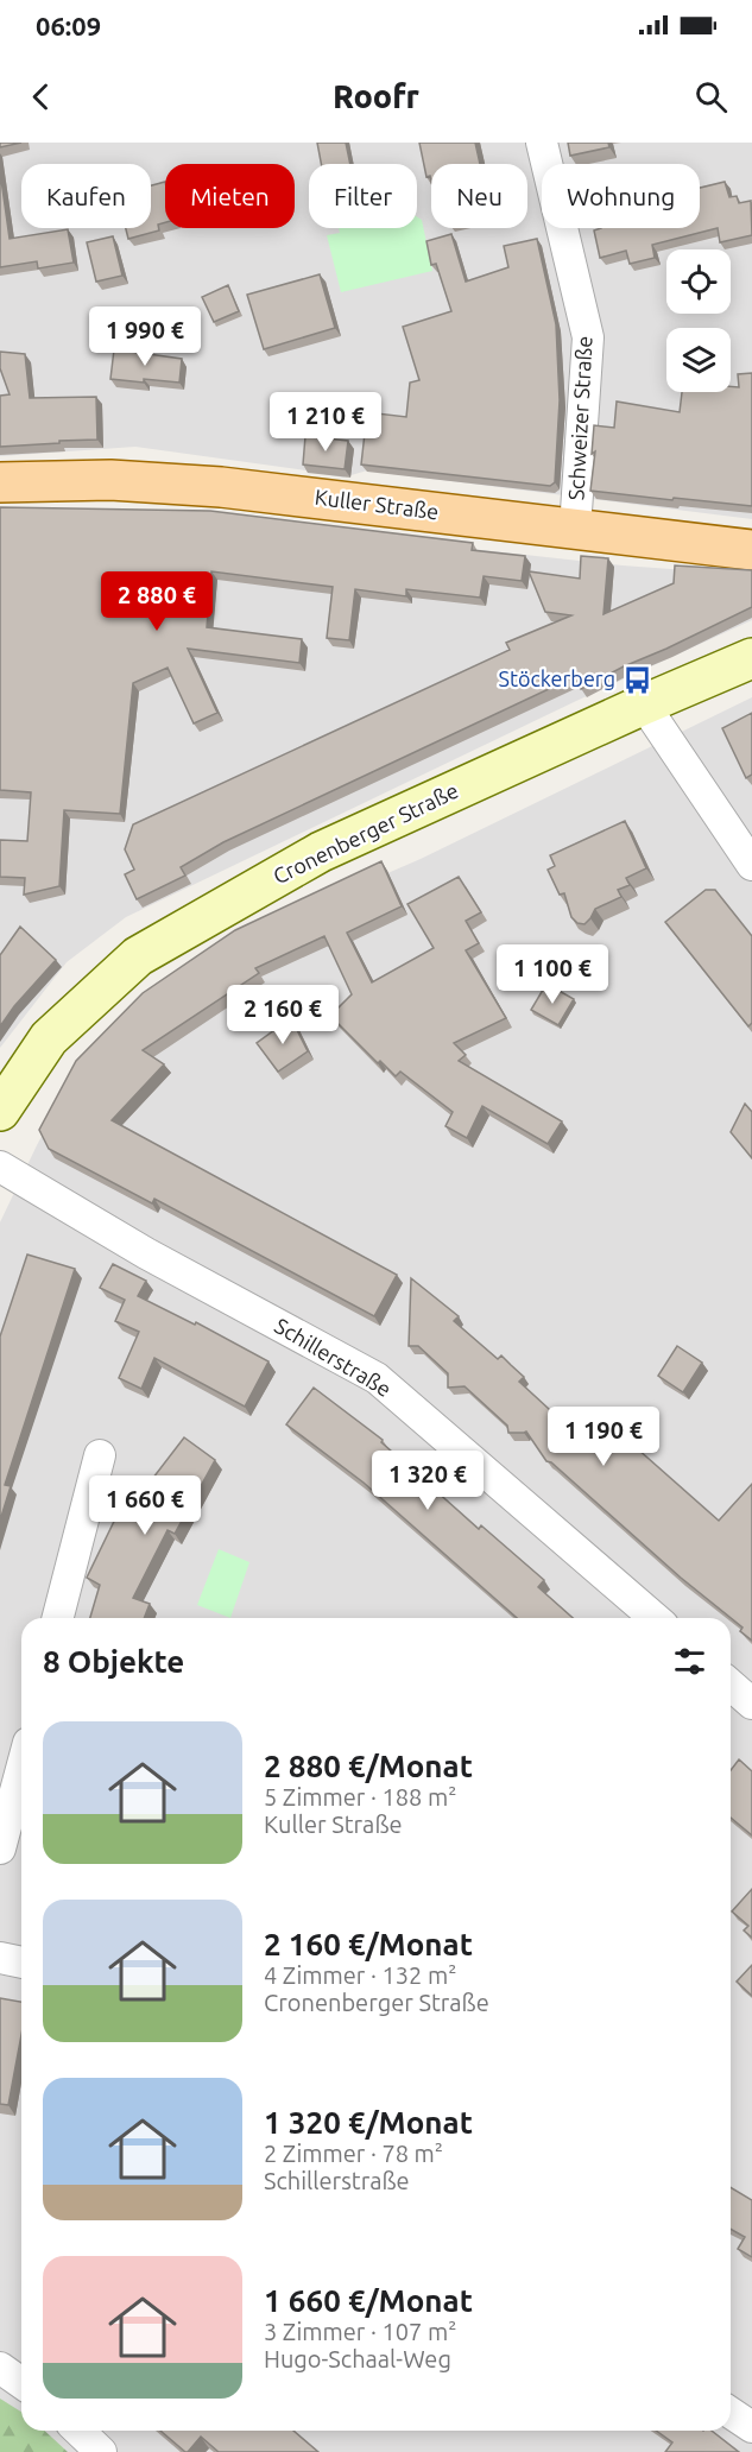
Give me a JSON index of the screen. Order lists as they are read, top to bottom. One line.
{"streets":{"main road":["Kuller Straße","Cronenberger Straße"],"street":["Schweizer Straße","Schillerstraße"]},"crossings":[["Schweizer Straße","Kuller Straße"]],"places":{"bus stop":["Stöckerberg"]},"page":{"status":"06:09","header":"Roofr","chip":["Kaufen","Mieten","Filter","Neu","Wohnung"],"price":["1 990 €","1 210 €","2 880 €","1 100 €","2 160 €","1 190 €","1 320 €","1 660 €"],"heading":"8 Objekte","list":[{"name":"2 880 €/Monat","note":"5 Zimmer · 188 m² · Kuller Straße"},{"name":"2 160 €/Monat","note":"4 Zimmer · 132 m² · Cronenberger Straße"},{"name":"1 320 €/Monat","note":"2 Zimmer · 78 m² · Schillerstraße"},{"name":"1 660 €/Monat","note":"3 Zimmer · 107 m² · Hugo-Schaal-Weg"}]}}
